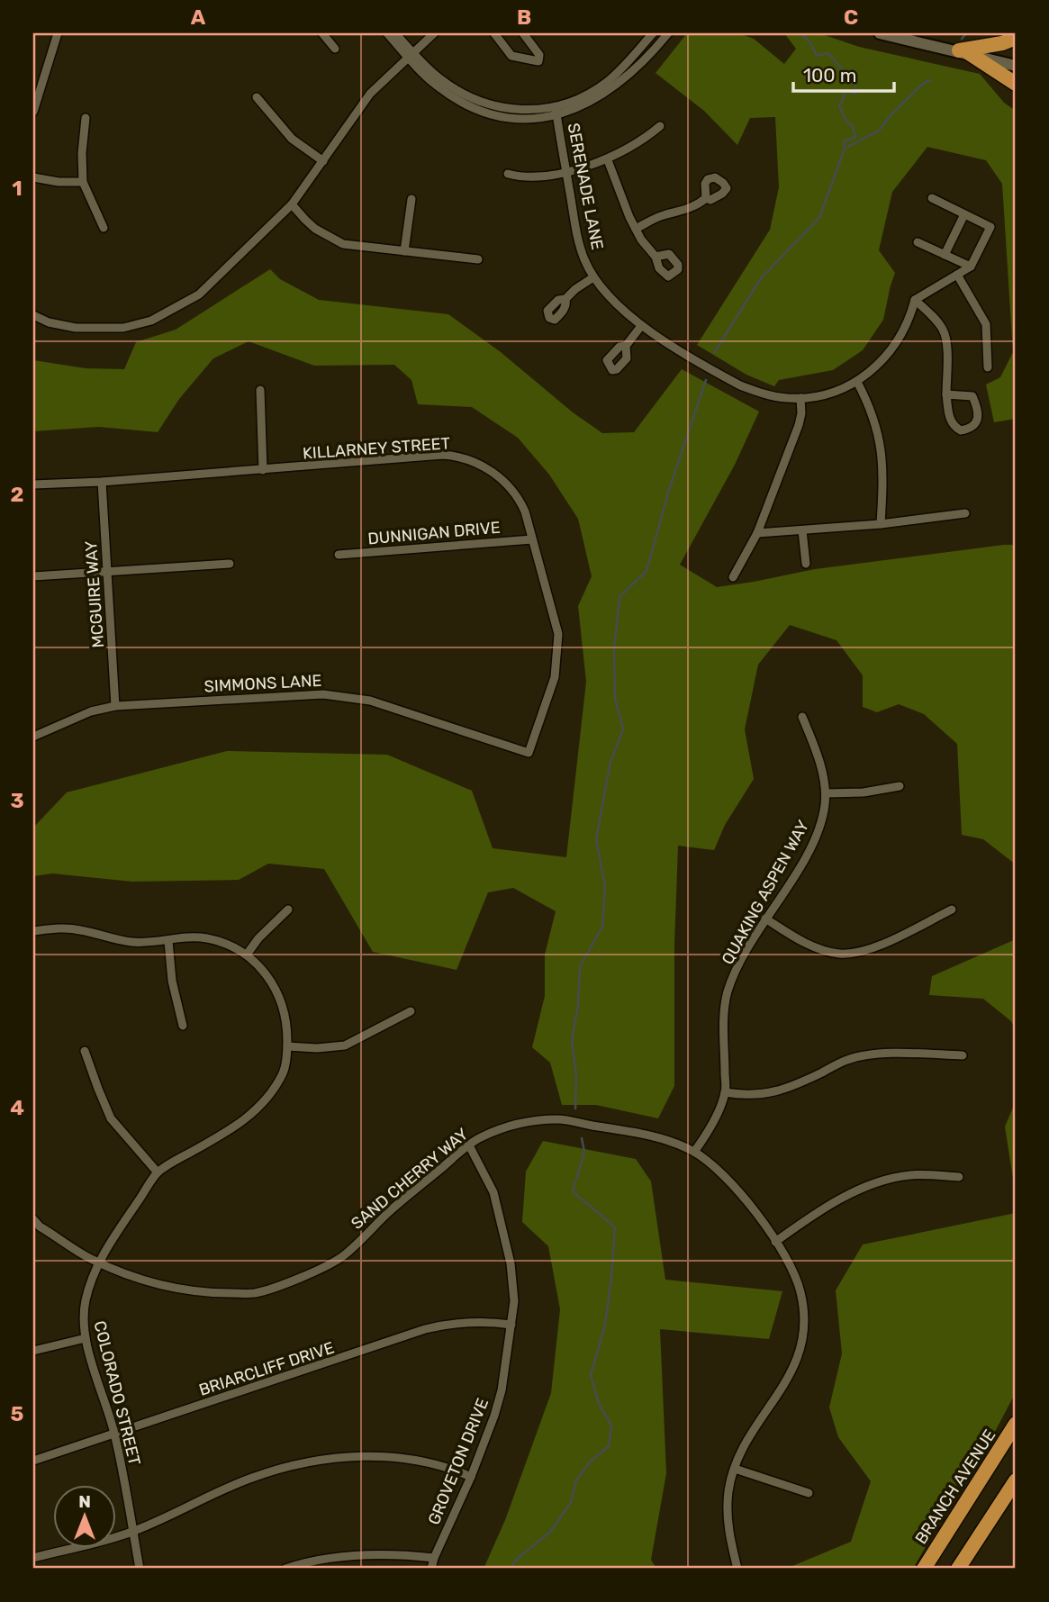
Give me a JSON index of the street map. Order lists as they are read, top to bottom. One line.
{"streets":{"highway":["BRANCH AVENUE"],"street":["SERENADE LANE","KILLARNEY STREET","DUNNIGAN DRIVE","MCGUIRE WAY","SIMMONS LANE","QUAKING ASPEN WAY","SAND CHERRY WAY","BRIARCLIFF DRIVE","COLORADO STREET","GROVETON DRIVE"]},"crossings":[["KILLARNEY STREET","DUNNIGAN DRIVE"],["KILLARNEY STREET","MCGUIRE WAY"],["KILLARNEY STREET","SIMMONS LANE"],["MCGUIRE WAY","SIMMONS LANE"],["QUAKING ASPEN WAY","SAND CHERRY WAY"],["SAND CHERRY WAY","COLORADO STREET"],["SAND CHERRY WAY","GROVETON DRIVE"],["BRIARCLIFF DRIVE","COLORADO STREET"],["BRIARCLIFF DRIVE","GROVETON DRIVE"]],"scale_bar":"100 m","north":"top","grid":{"columns":["A","B","C"],"rows":["1","2","3","4","5"]}}
